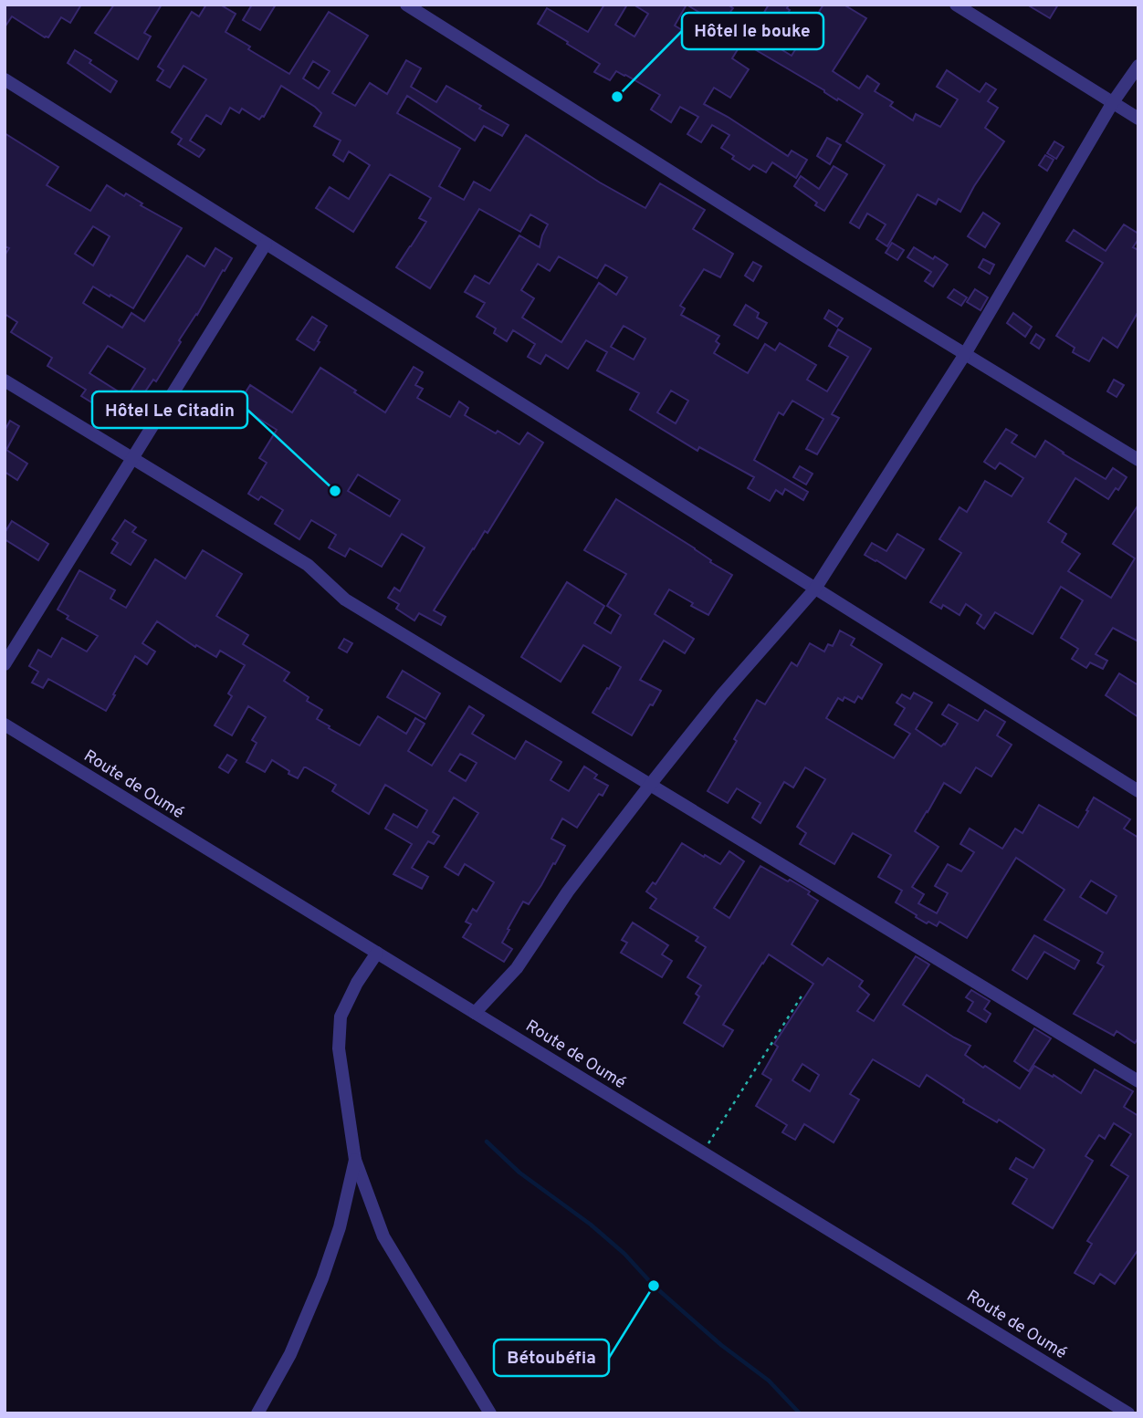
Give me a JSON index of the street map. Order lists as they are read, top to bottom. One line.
{"streets":{"street":["Route de Oumé"]},"places":["Hôtel le bouke","Hôtel Le Citadin","Bétoubéfia"]}
